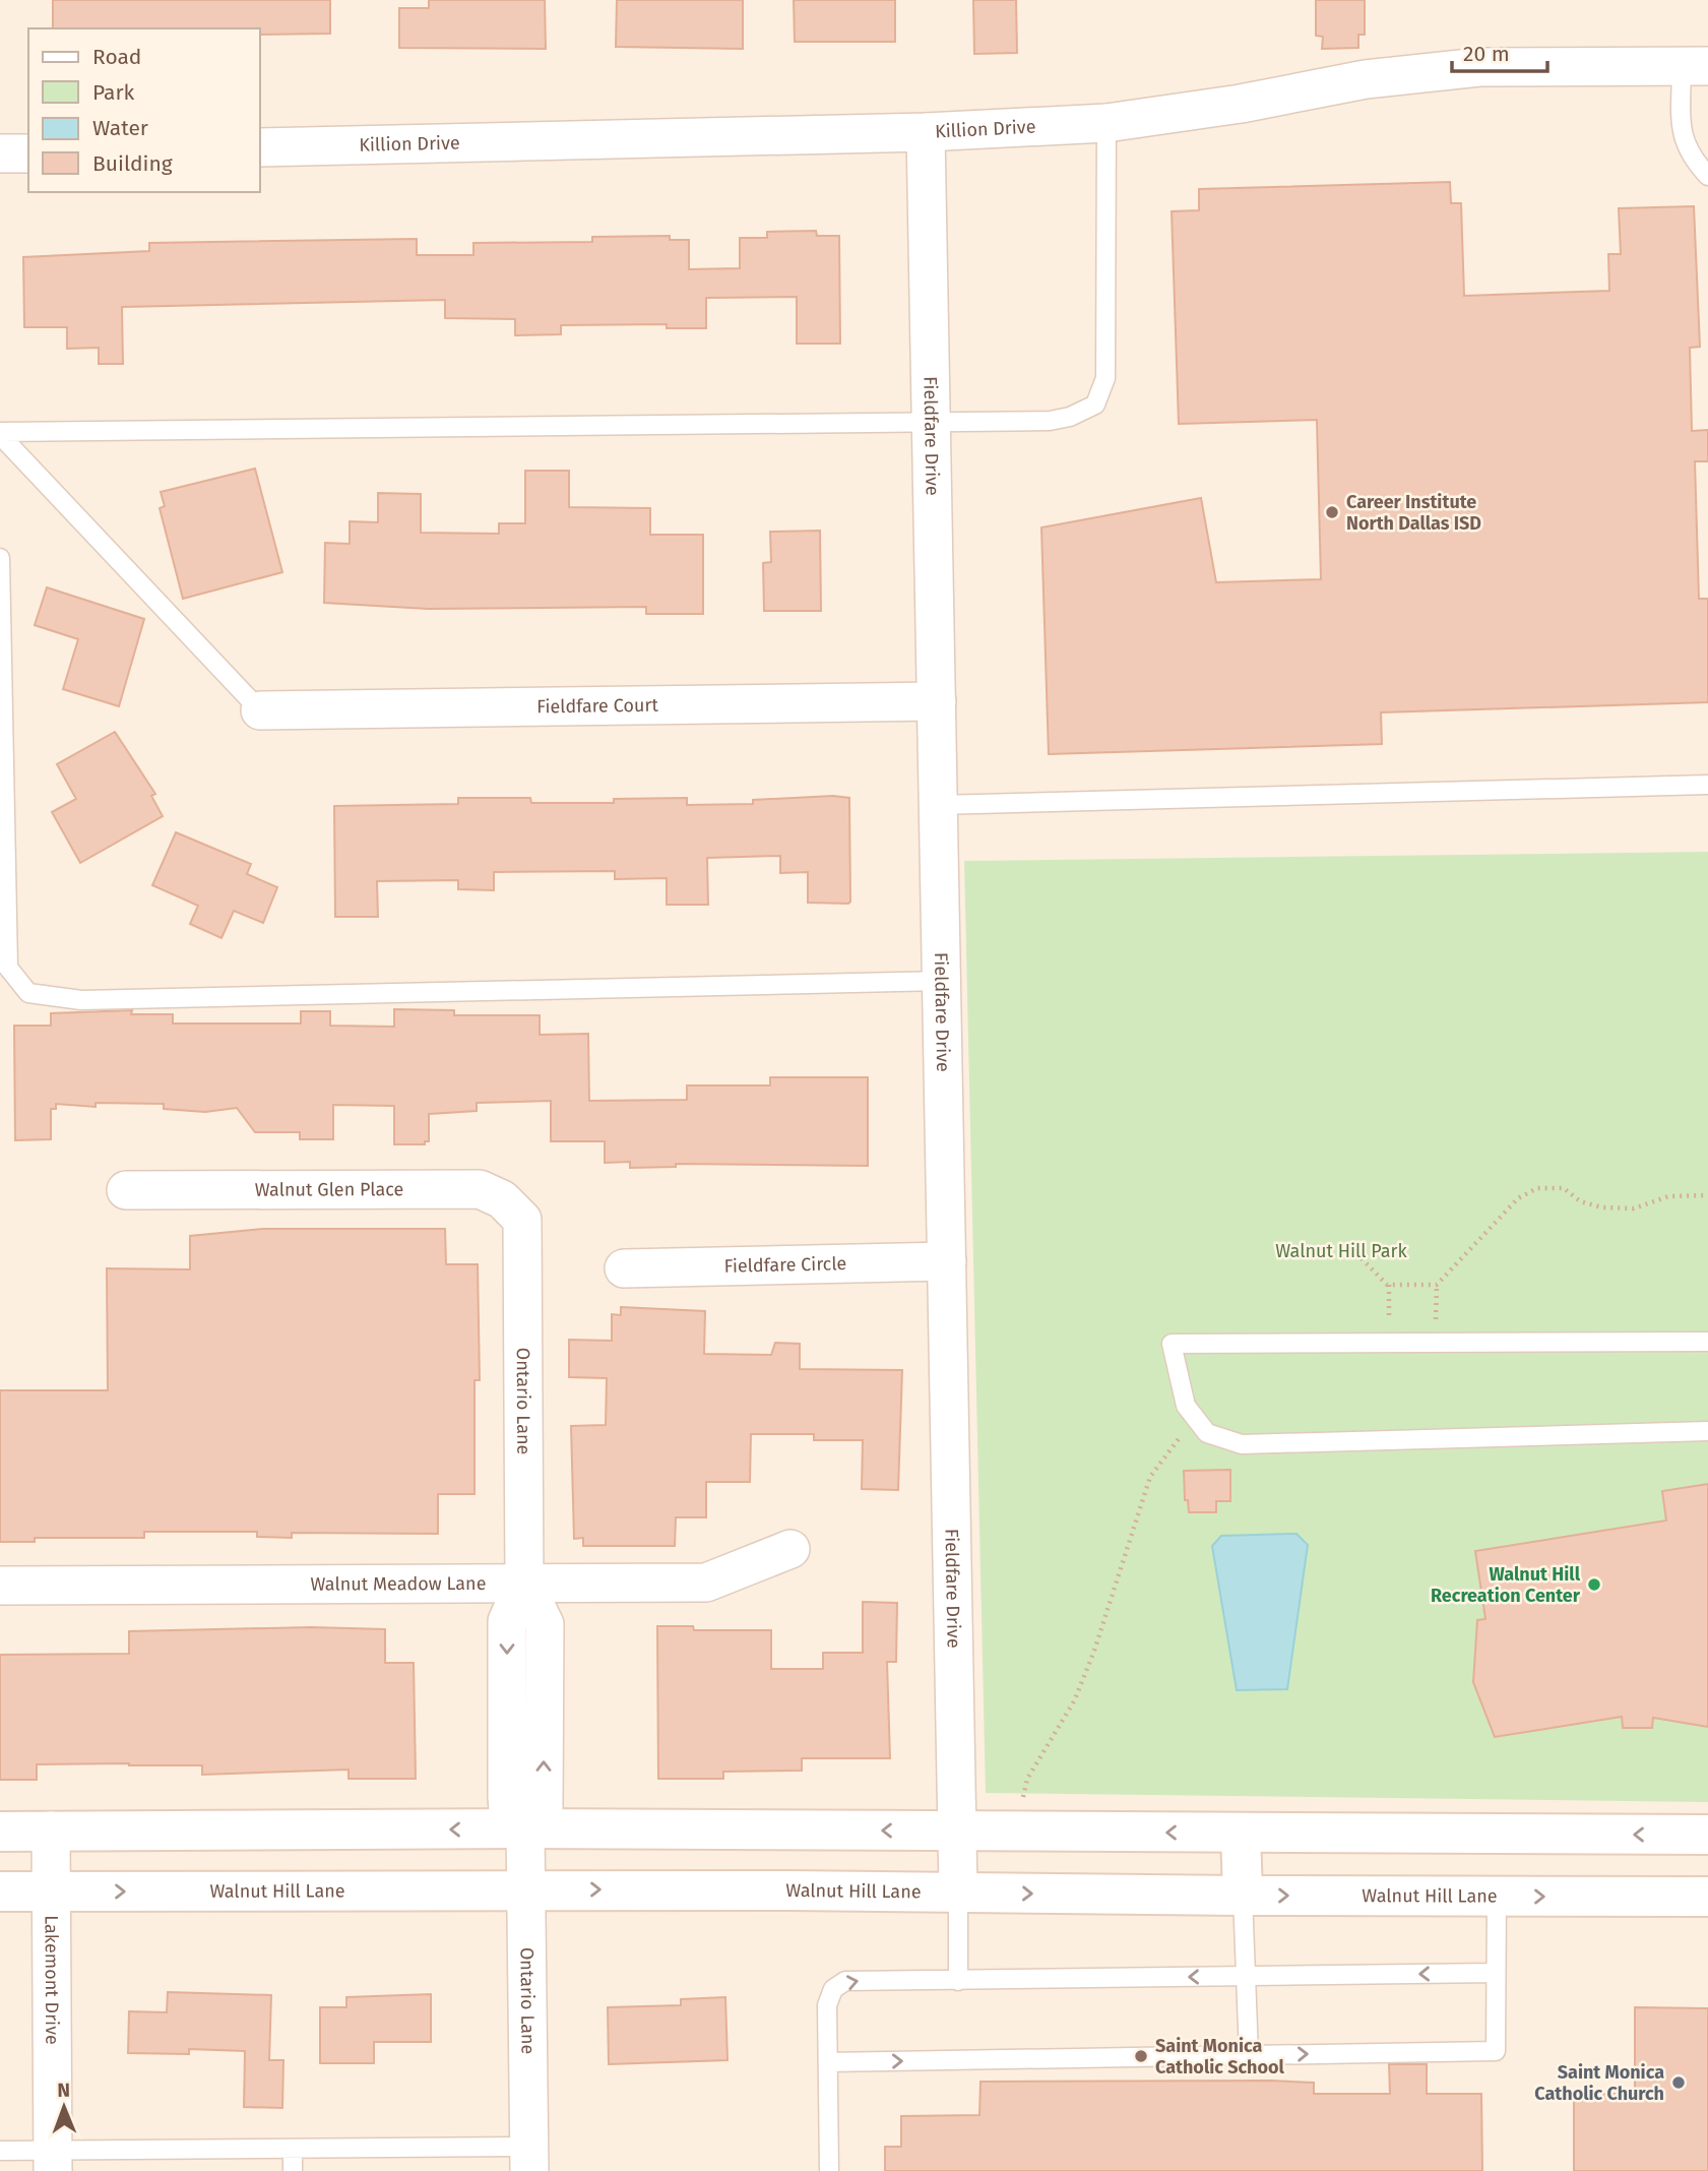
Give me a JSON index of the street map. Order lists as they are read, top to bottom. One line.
{"streets":{"main road":["Walnut Hill Lane"],"street":["Killion Drive","Fieldfare Drive","Fieldfare Court","Walnut Glen Place","Fieldfare Circle","Ontario Lane","Walnut Meadow Lane","Lakemont Drive"]},"crossings":[["Killion Drive","Fieldfare Drive"],["Fieldfare Drive","Fieldfare Court"],["Fieldfare Drive","Fieldfare Circle"],["Fieldfare Drive","Walnut Hill Lane"],["Walnut Glen Place","Ontario Lane"],["Ontario Lane","Walnut Meadow Lane"],["Ontario Lane","Walnut Hill Lane"],["Walnut Hill Lane","Lakemont Drive"]],"parks":["Walnut Hill Park"],"places":["Career Institute North Dallas ISD","Walnut Hill Recreation Center","Saint Monica Catholic School","Saint Monica Catholic Church"],"legend":["Road","Park","Water","Building"],"scale_bar":"20 m","north":"top"}
